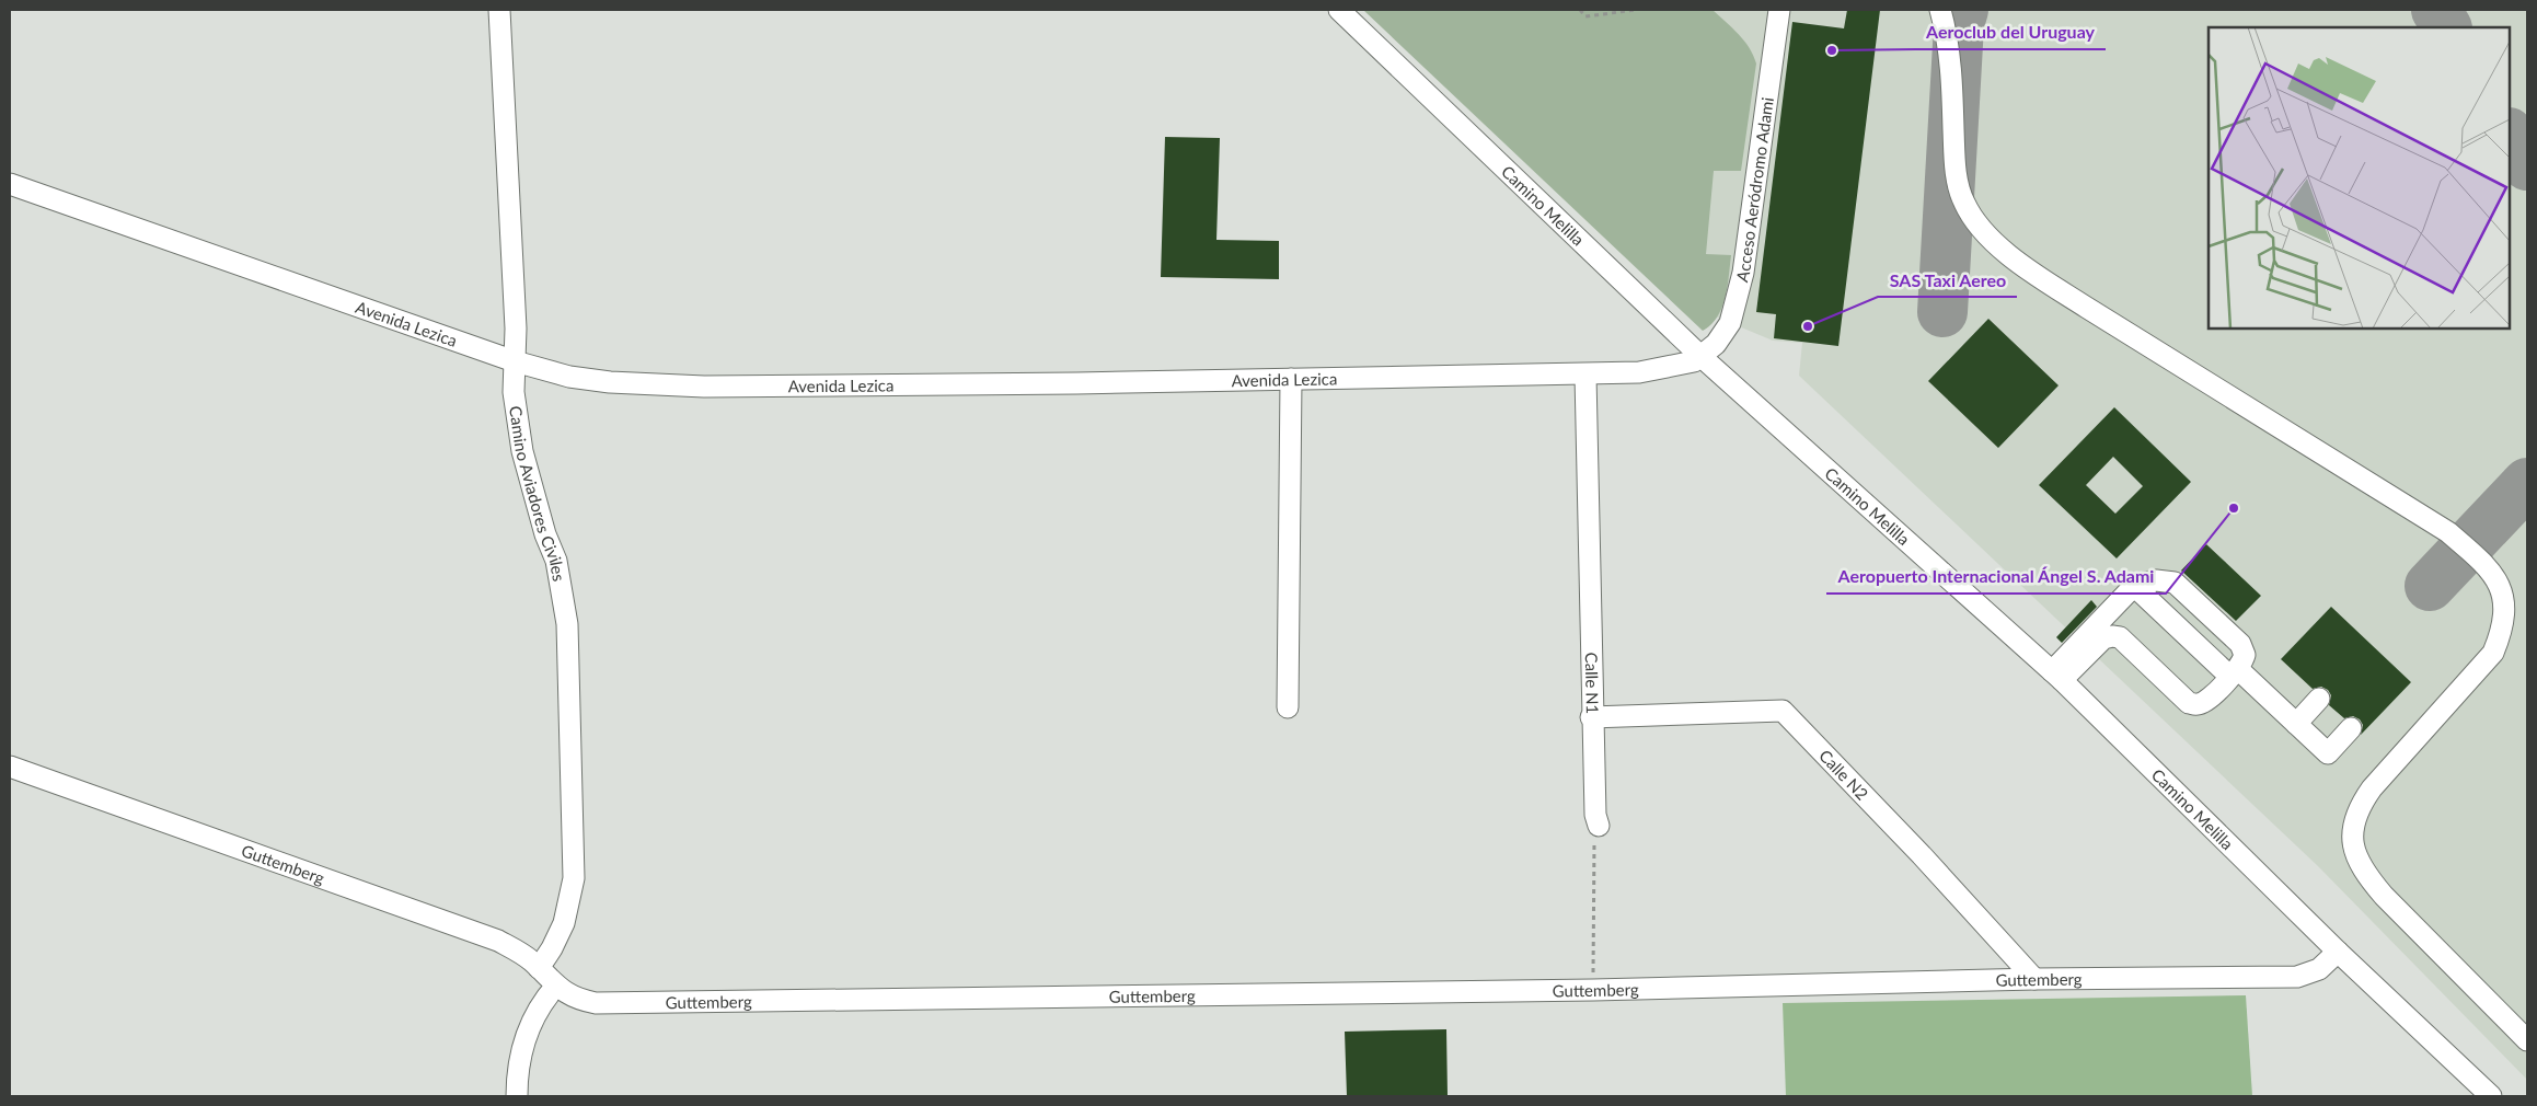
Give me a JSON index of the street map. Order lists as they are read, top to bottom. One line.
{"streets":{"street":["Acceso Aeródromo Adami","Camino Melilla","Avenida Lezica","Camino Aviadores Civiles","Calle N1","Calle N2","Guttemberg"]},"crossings":[["Acceso Aeródromo Adami","Camino Melilla"],["Acceso Aeródromo Adami","Avenida Lezica"],["Camino Melilla","Avenida Lezica"],["Camino Melilla","Guttemberg"],["Avenida Lezica","Camino Aviadores Civiles"],["Avenida Lezica","Calle N1"],["Camino Aviadores Civiles","Guttemberg"],["Calle N1","Calle N2"],["Calle N2","Guttemberg"]],"places":["Aeroclub del Uruguay","SAS Taxi Aereo","Aeropuerto Internacional Ángel S. Adami"]}
